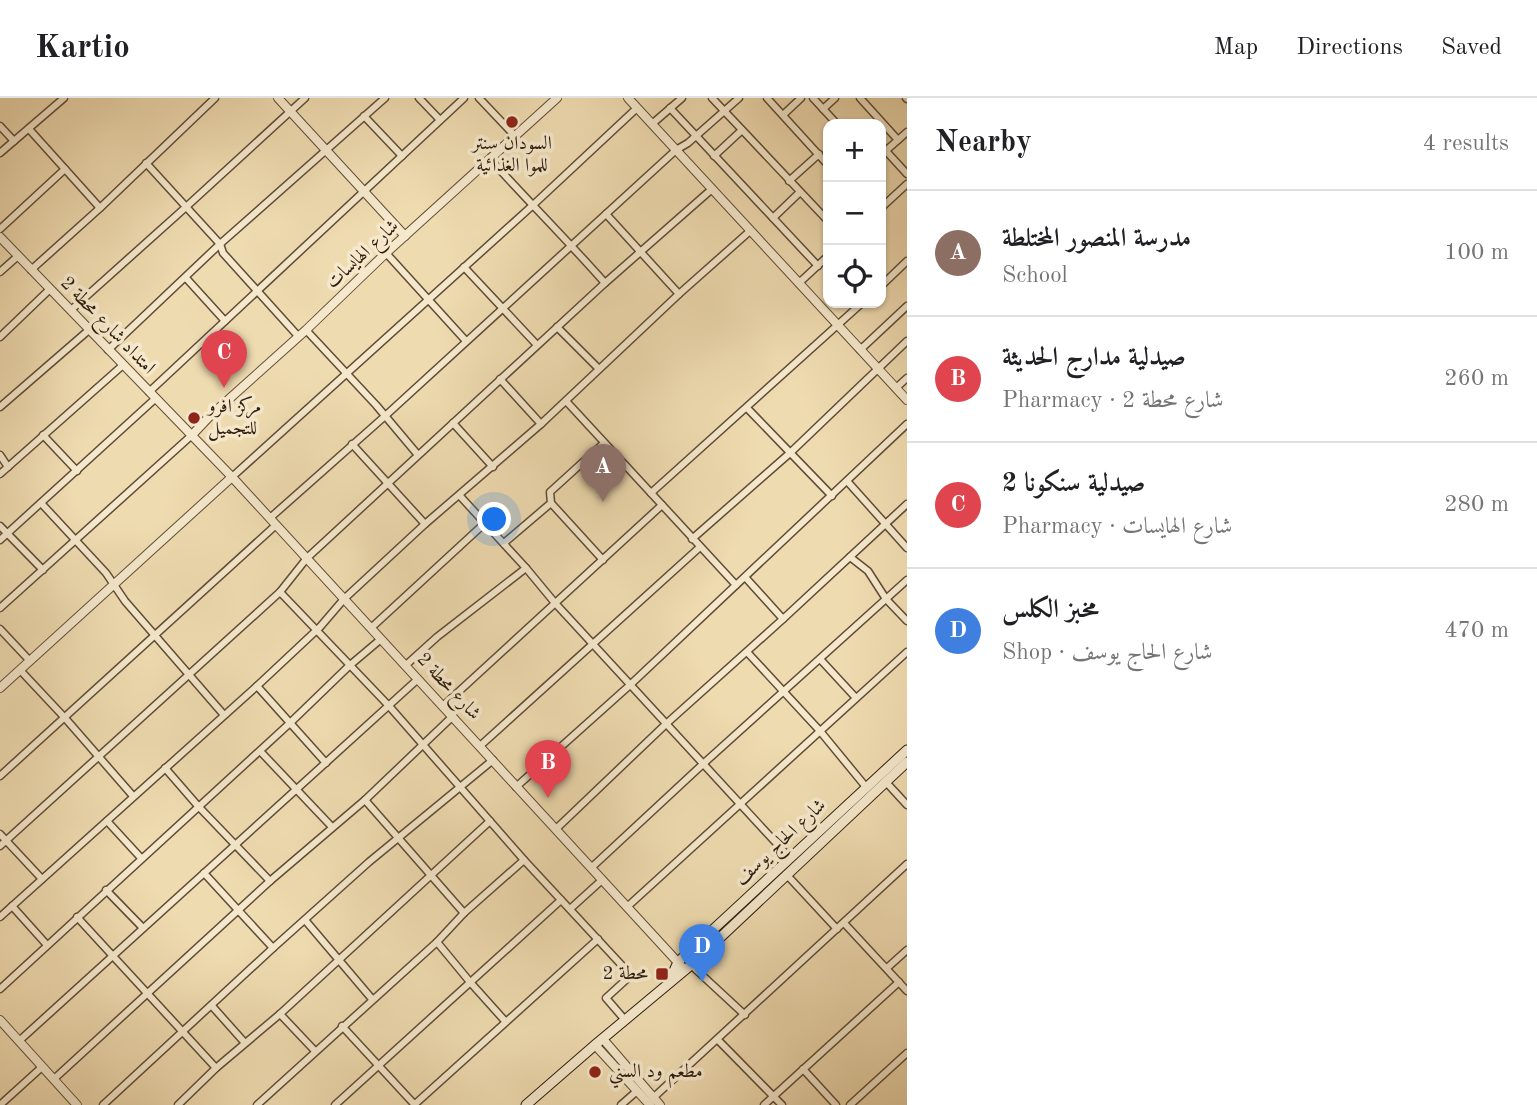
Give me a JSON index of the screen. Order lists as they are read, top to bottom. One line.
{"streets":{"main road":["شارع الحاج يوسف"],"street":["شارع الهايسات","امتداد شارع محطة 2","شارع محطة 2"]},"crossings":[["شارع الهايسات","امتداد شارع محطة 2"],["شارع الهايسات","شارع محطة 2"],["امتداد شارع محطة 2","شارع محطة 2"],["شارع محطة 2","شارع الحاج يوسف"]],"places":{"other":["السودان سنتر للموا الغذائية","مركز افرو للتجميل","مطعم ود السني"],"transit":["محطة 2"]},"page":{"header":"Kartio","nav":["Map","Directions","Saved"],"heading":["Nearby","4 results"],"map_buttons":["+","−"],"list":[{"mark":"A","name":"مدرسة المنصور المختلطة","note":"School","value":"100 m"},{"mark":"B","name":"صيدلية مدارج الحديثة","note":"Pharmacy · شارع محطة 2","value":"260 m"},{"mark":"C","name":"صيدلية سنكونا 2","note":"Pharmacy · شارع الهايسات","value":"280 m"},{"mark":"D","name":"مخبز الكلس","note":"Shop · شارع الحاج يوسف","value":"470 m"}],"pins":["C","A","B","D"]}}
